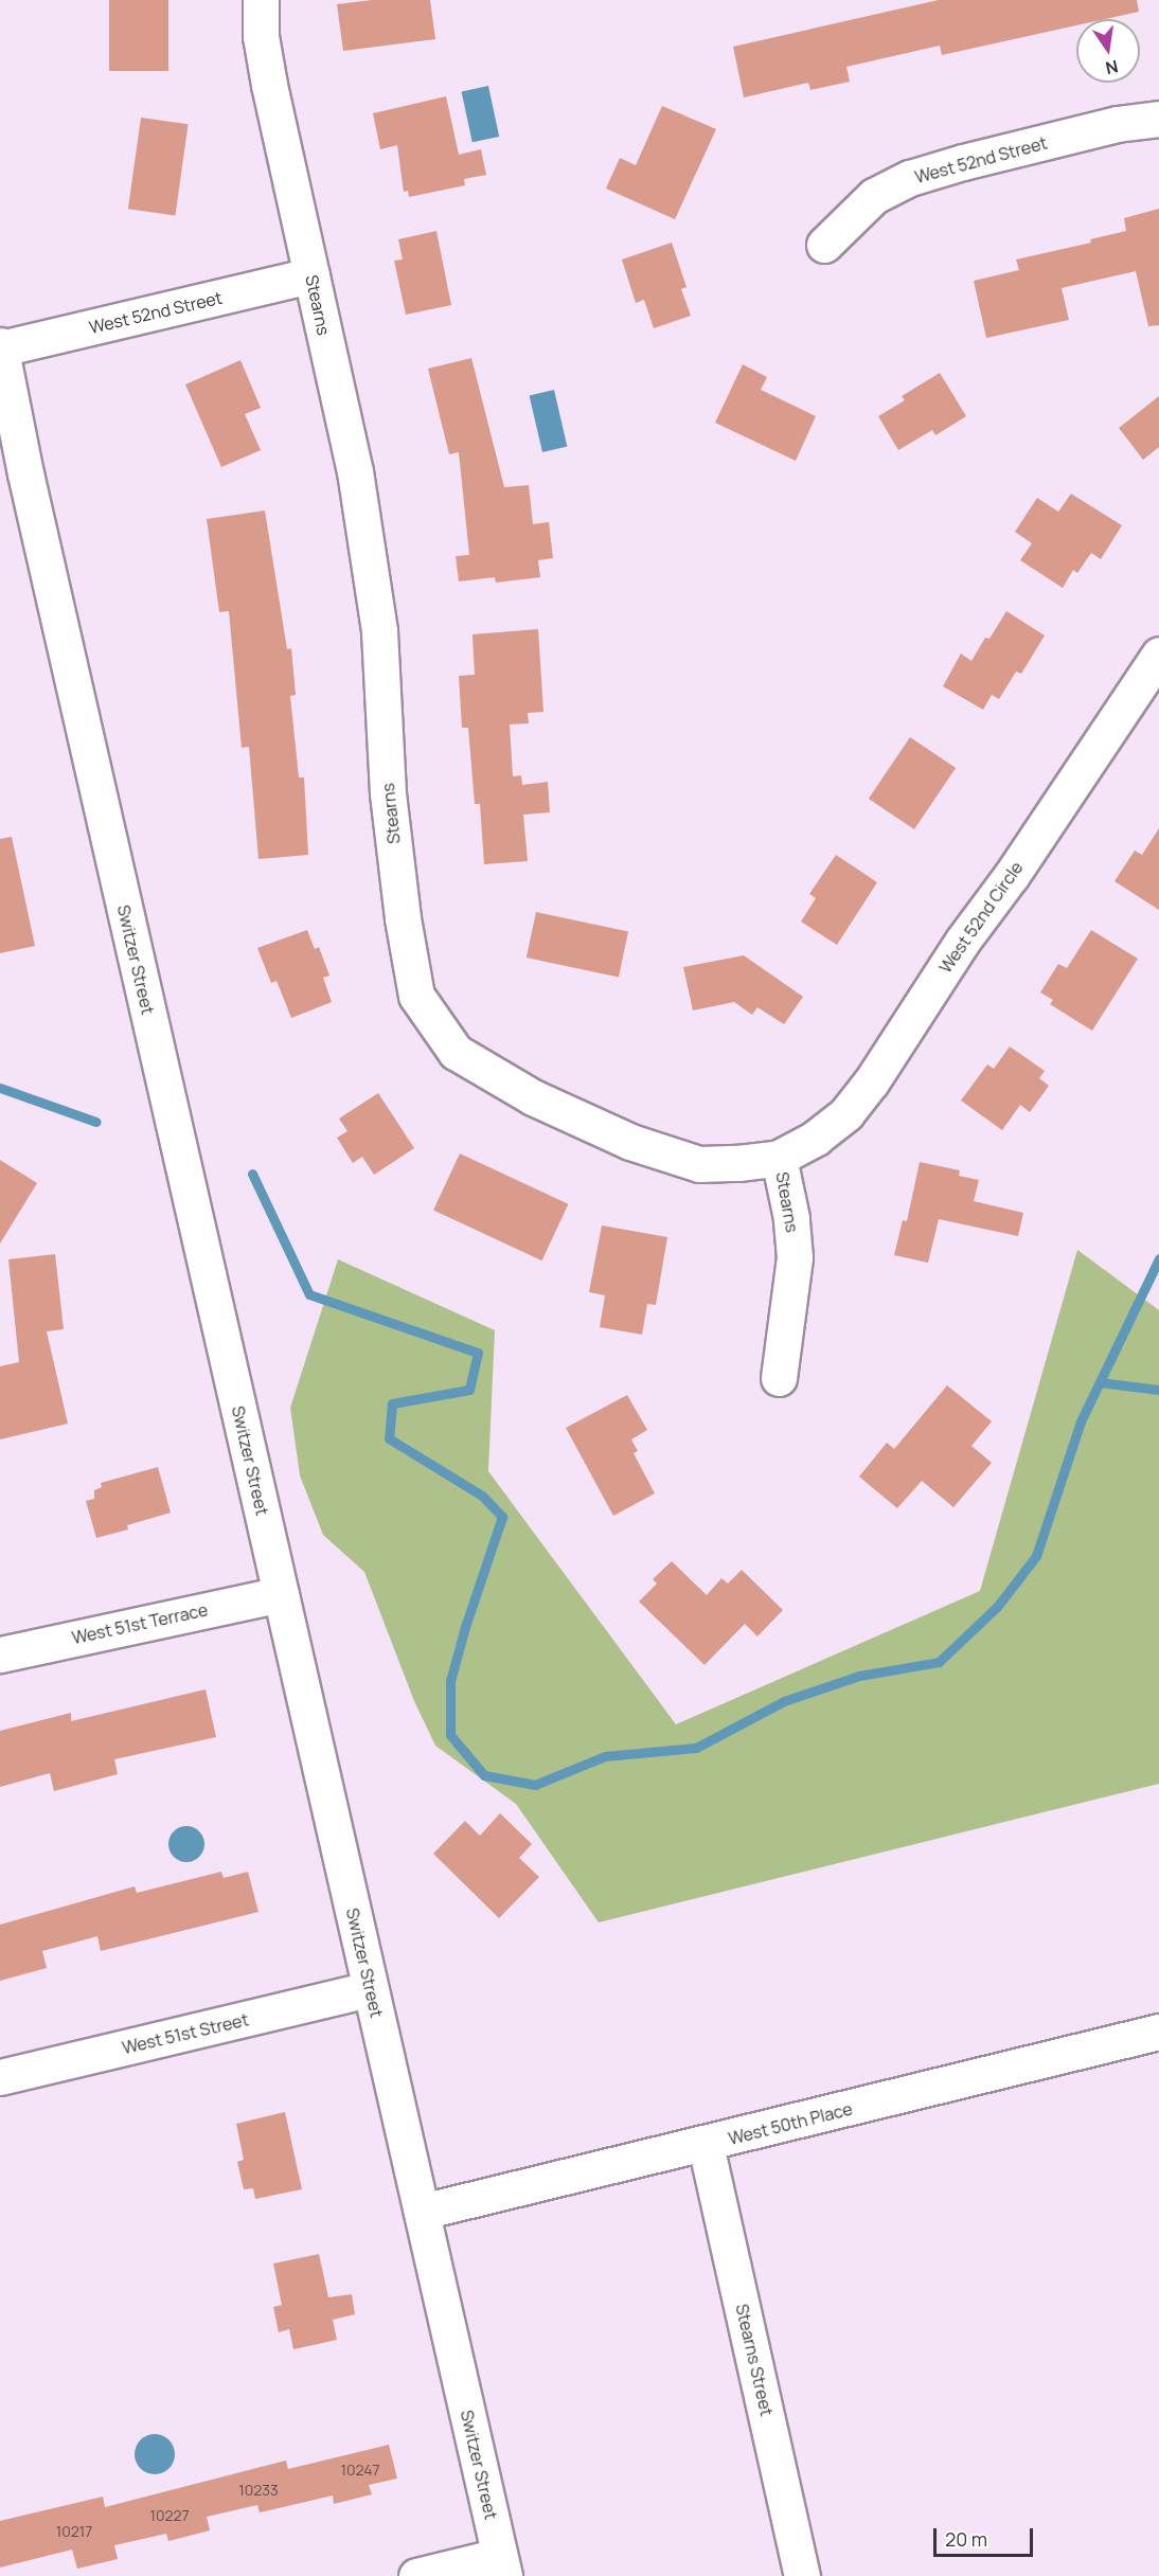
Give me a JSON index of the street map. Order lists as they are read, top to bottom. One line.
{"streets":{"street":["West 52nd Street","Stearns","West 52nd Circle","Switzer Street","West 51st Terrace","West 51st Street","West 50th Place","Stearns Street"]},"crossings":[["West 52nd Street","Stearns"],["West 52nd Street","Switzer Street"],["Stearns","West 52nd Circle"],["Switzer Street","West 51st Terrace"],["Switzer Street","West 51st Street"],["Switzer Street","West 50th Place"],["West 50th Place","Stearns Street"]],"house_numbers":["10247","10233","10227","10217"],"scale_bar":"20 m","north":"bottom"}
